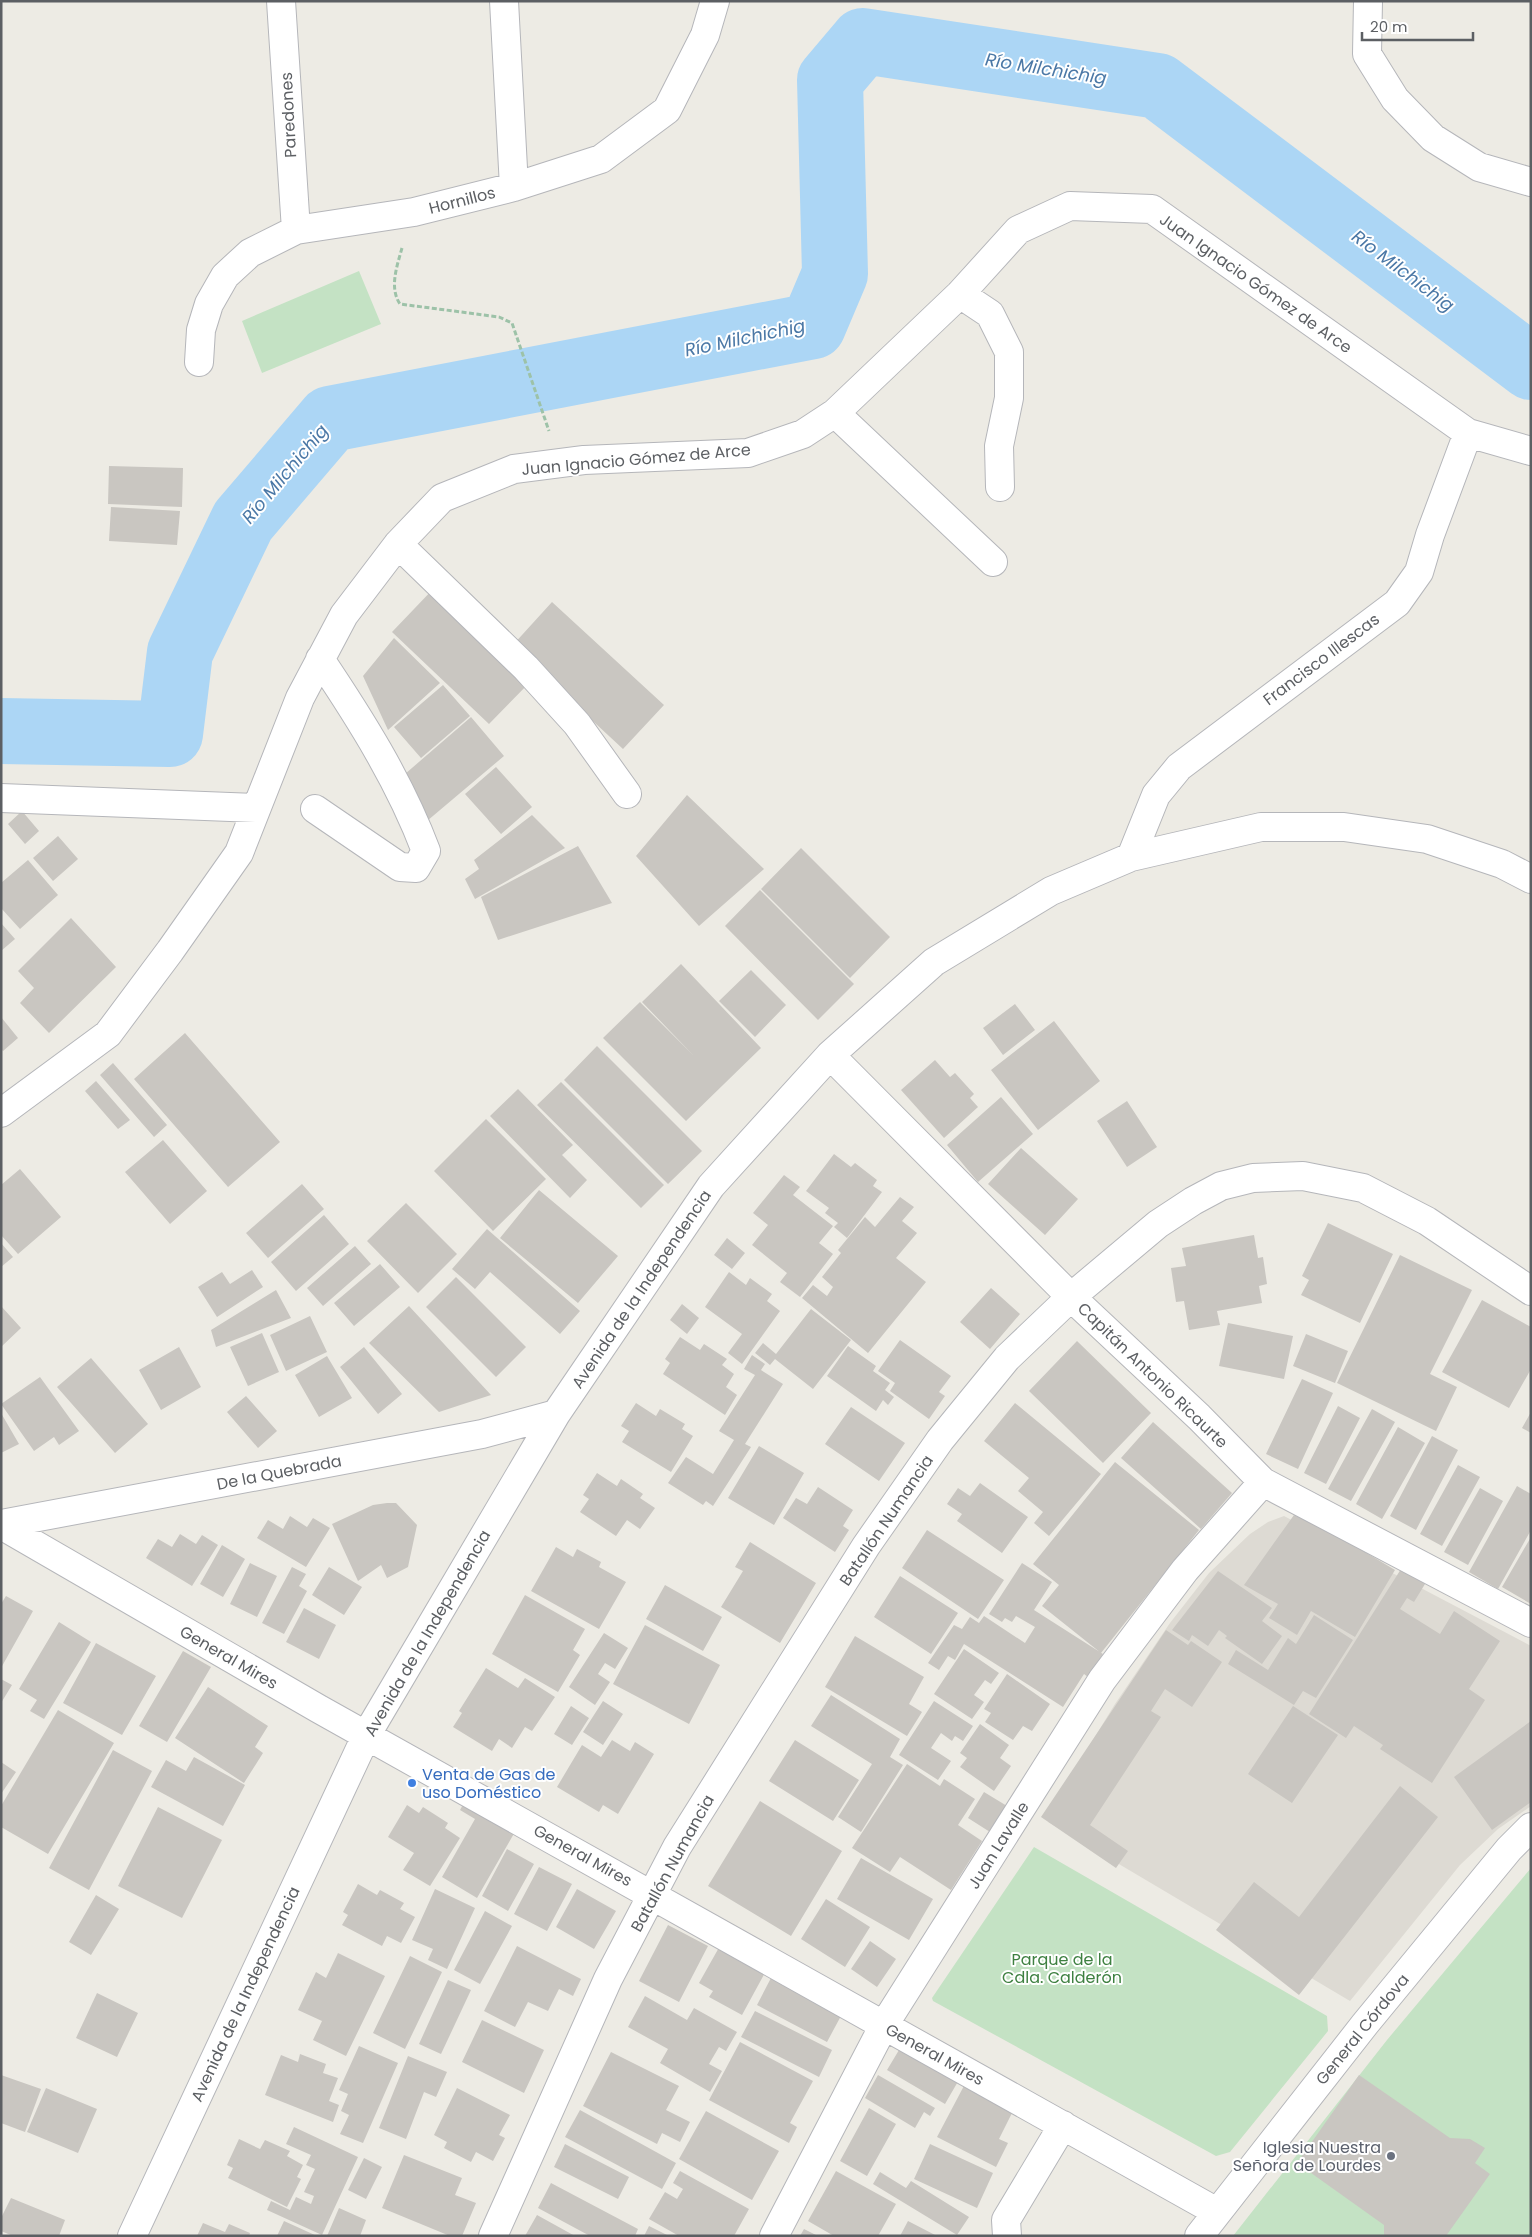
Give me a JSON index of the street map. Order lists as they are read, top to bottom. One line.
{"streets":{"street":["Paredones","Hornillos","Juan Ignacio Gómez de Arce","Francisco Illescas","Avenida de la Independencia","Capitán Antonio Ricaurte","De la Quebrada","Batallón Numancia","General Mires","Juan Lavalle","General Córdova"]},"crossings":[["Paredones","Hornillos"],["Juan Ignacio Gómez de Arce","Francisco Illescas"],["Francisco Illescas","Avenida de la Independencia"],["Avenida de la Independencia","Capitán Antonio Ricaurte"],["Avenida de la Independencia","De la Quebrada"],["Avenida de la Independencia","General Mires"],["Capitán Antonio Ricaurte","Batallón Numancia"],["Capitán Antonio Ricaurte","Juan Lavalle"],["De la Quebrada","General Mires"],["Batallón Numancia","General Mires"],["General Mires","Juan Lavalle"],["General Mires","General Córdova"]],"water":["Río Milchichig"],"parks":["Parque de la Cdla. Calderón"],"places":["Venta de Gas de uso Doméstico","Iglesia Nuestra Señora de Lourdes"],"scale_bar":"20 m"}
